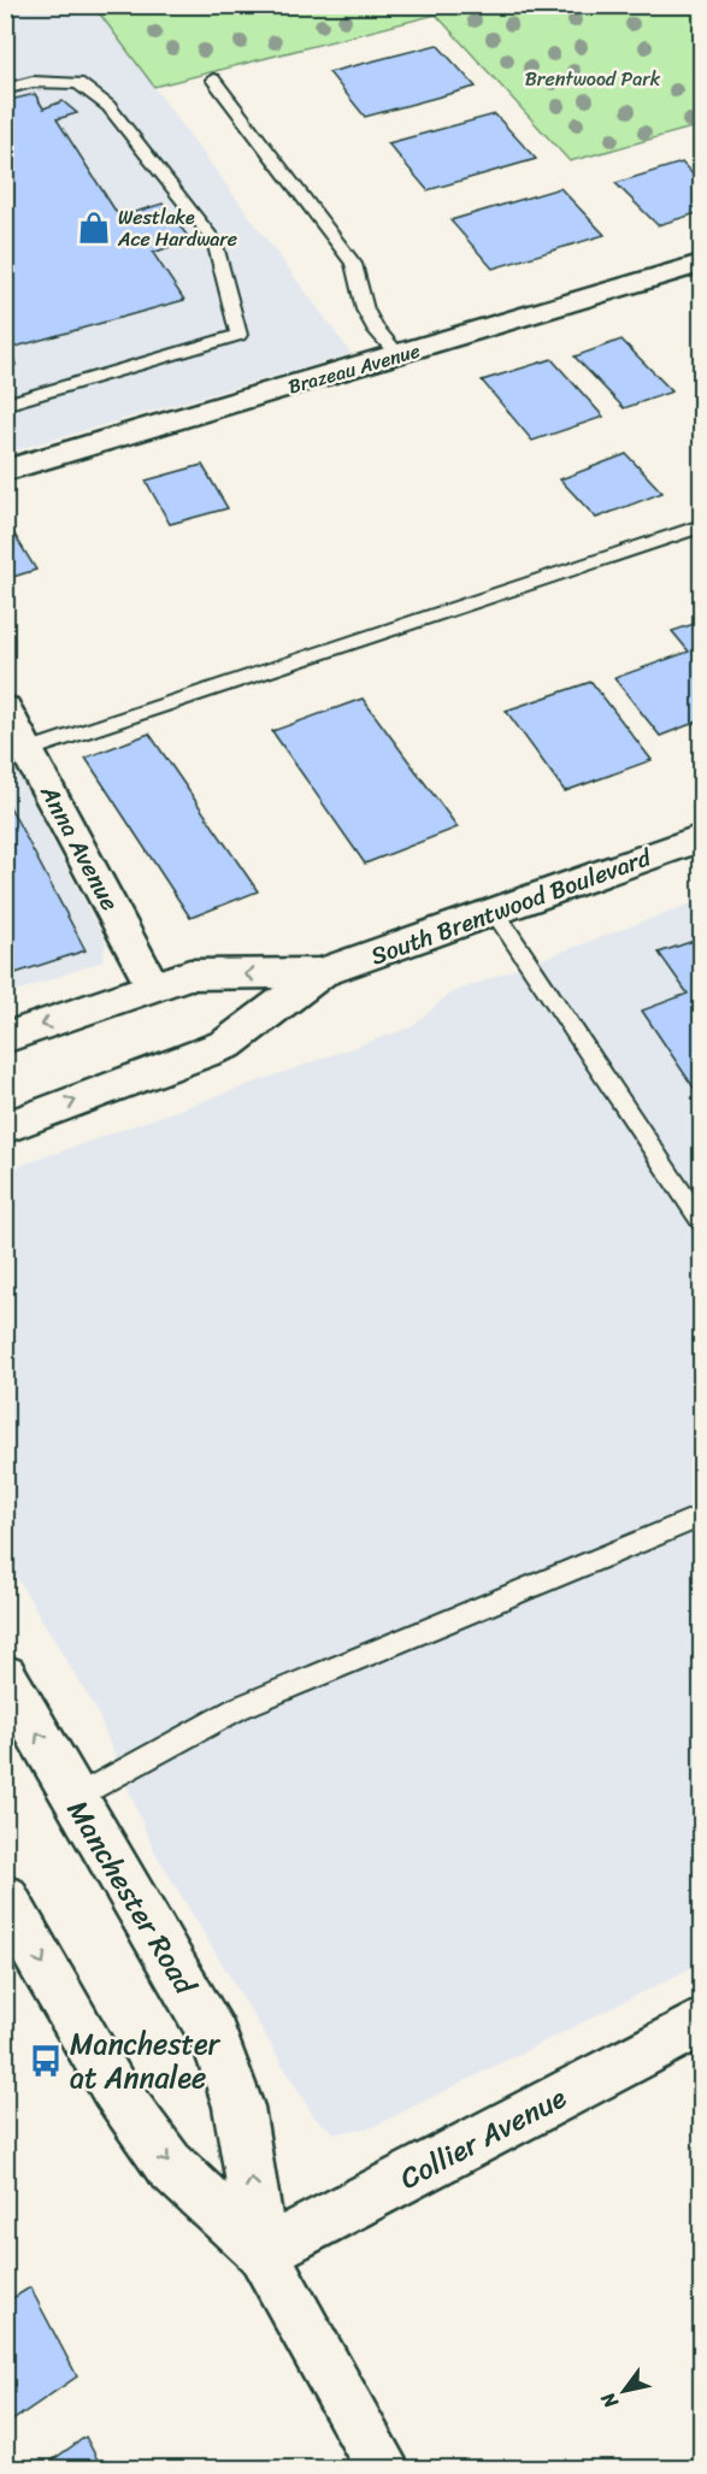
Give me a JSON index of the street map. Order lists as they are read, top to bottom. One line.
{"streets":{"main road":["Brazeau Avenue","Anna Avenue","South Brentwood Boulevard","Manchester Road","Collier Avenue"]},"crossings":[["Anna Avenue","South Brentwood Boulevard"],["Manchester Road","Collier Avenue"]],"parks":["Brentwood Park"],"places":{"shop":["Westlake Ace Hardware"],"bus stop":["Manchester at Annalee"]},"north":"bottom left"}
